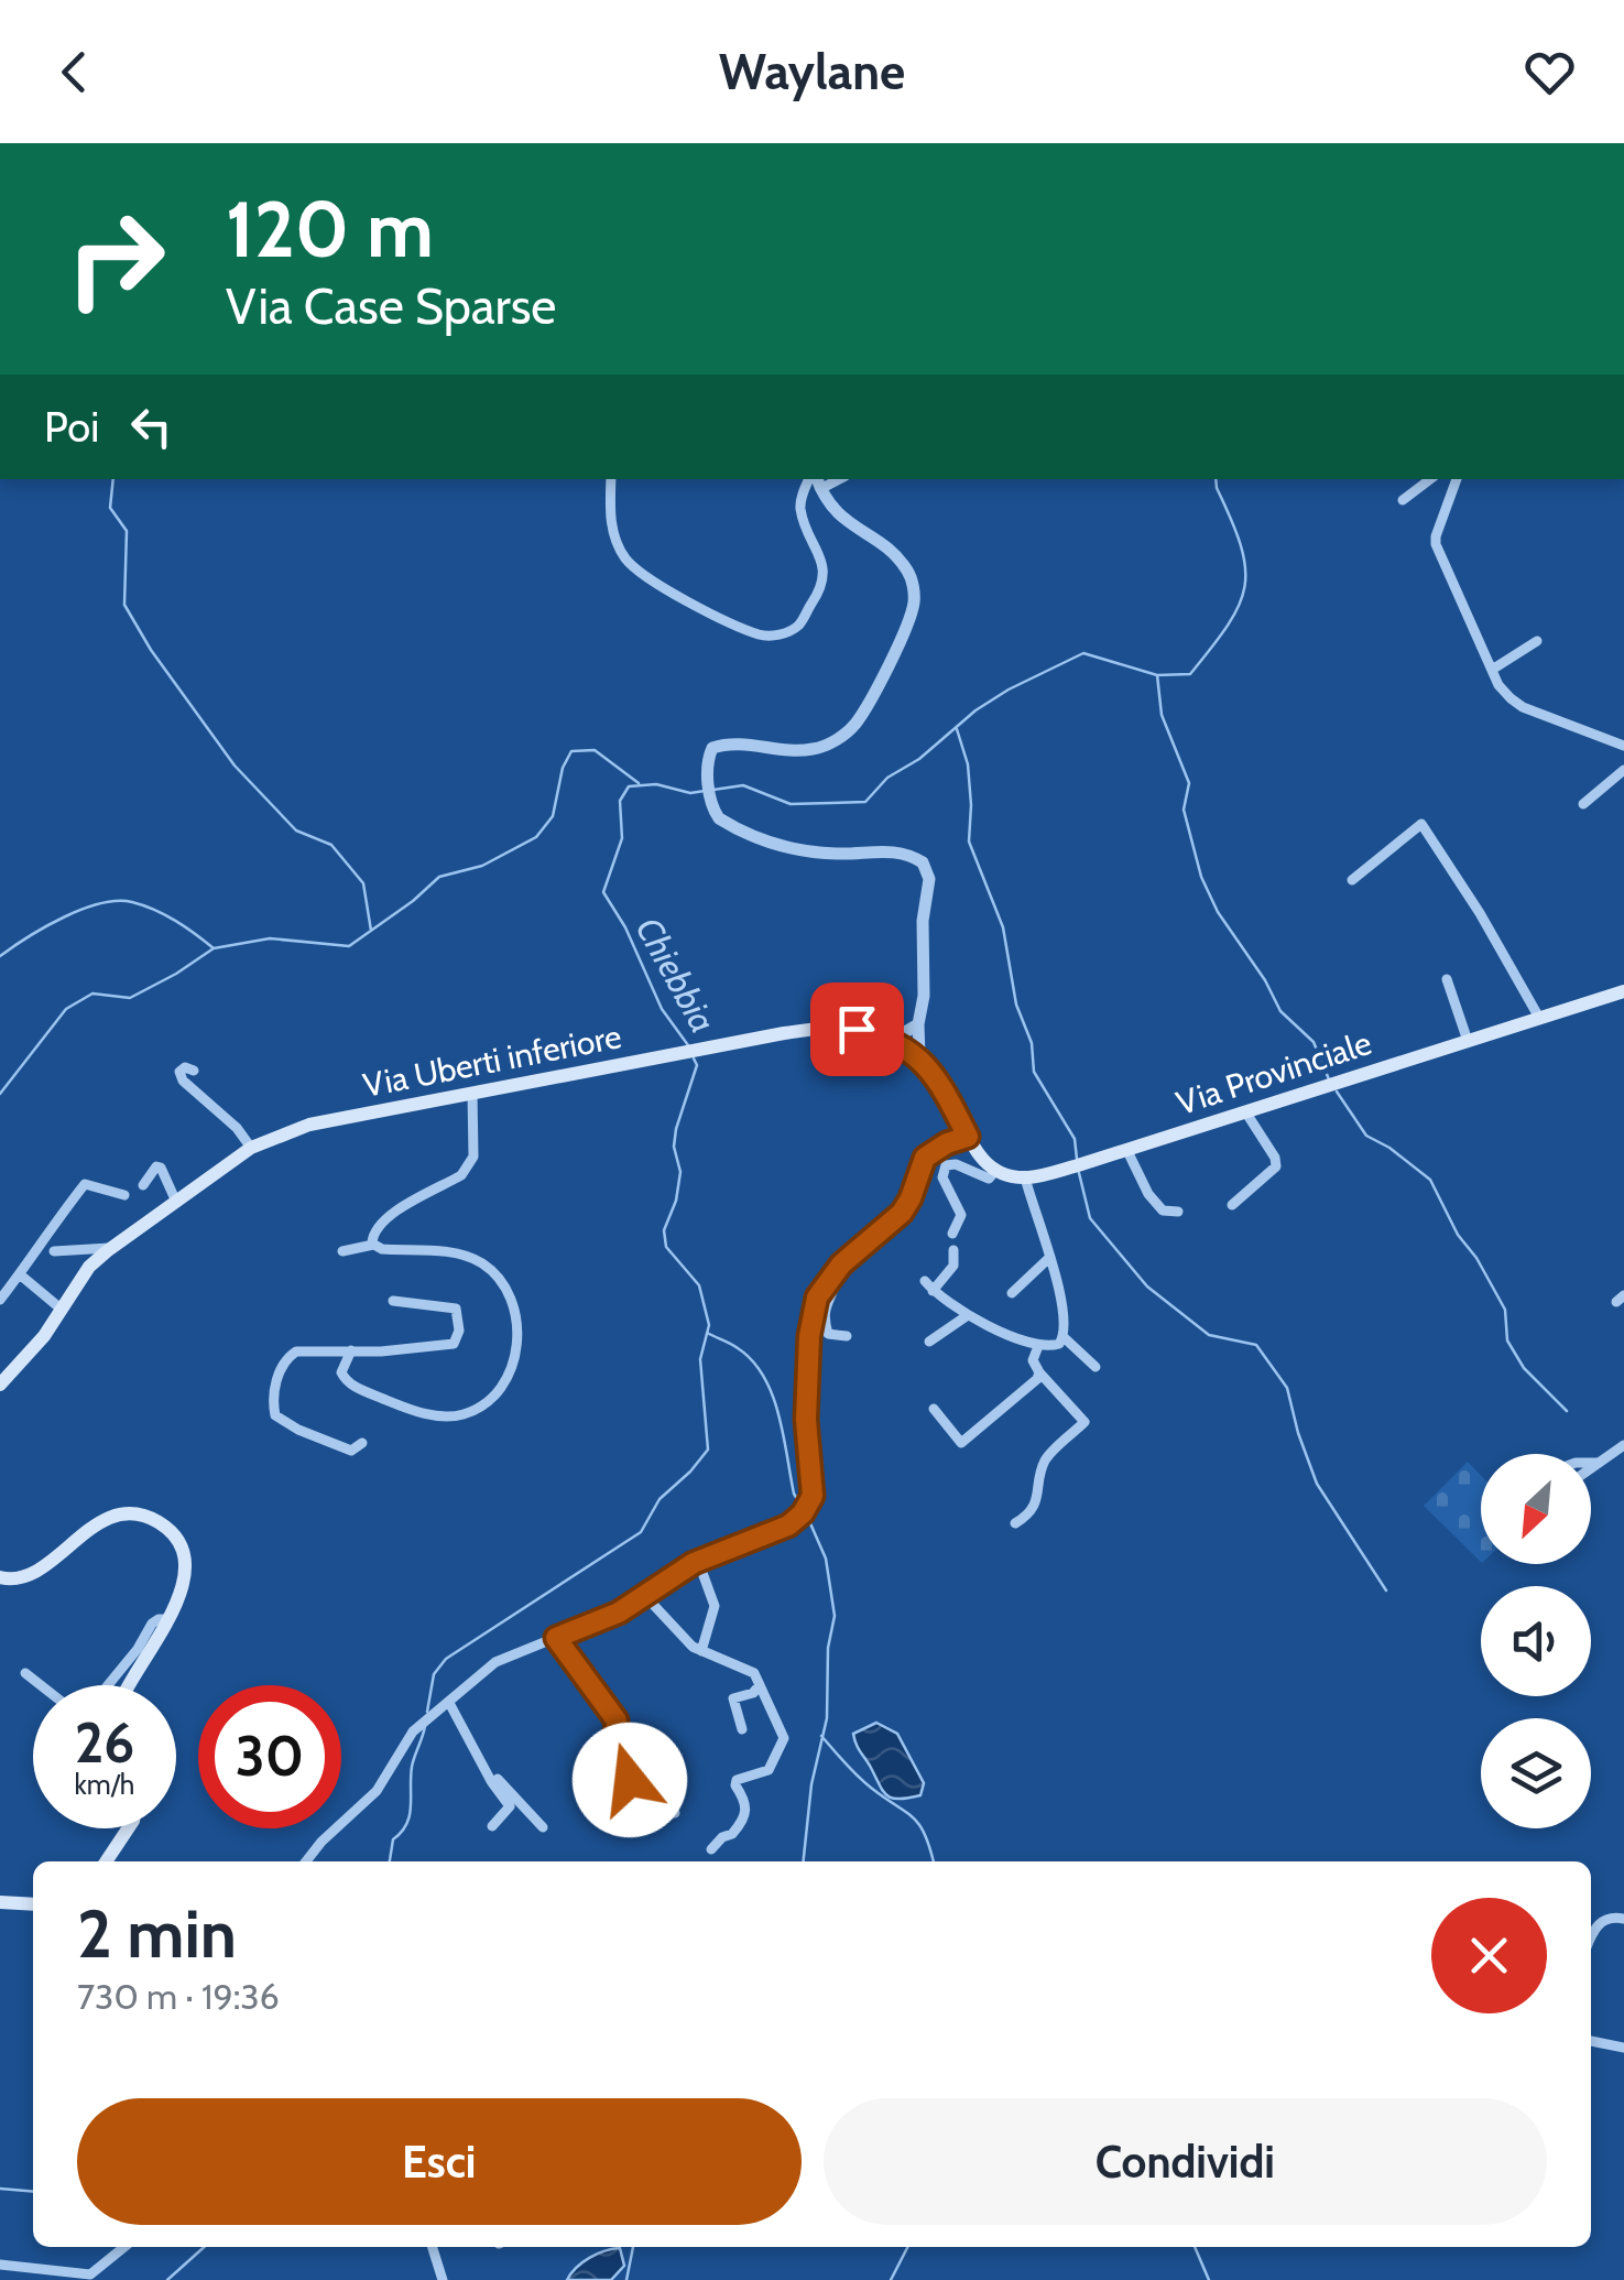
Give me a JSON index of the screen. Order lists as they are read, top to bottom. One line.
{"streets":{"main road":["Via Uberti inferiore","Via Provinciale"]},"water":["Chiebbia"],"north":"bottom left","page":{"header":"Waylane","turn":["120 m","Via Case Sparse"],"then":"Poi","speed":"26 km/h","limit":"30","heading":["2 min","730 m · 19:36"],"buttons":["Esci","Condividi"]}}
